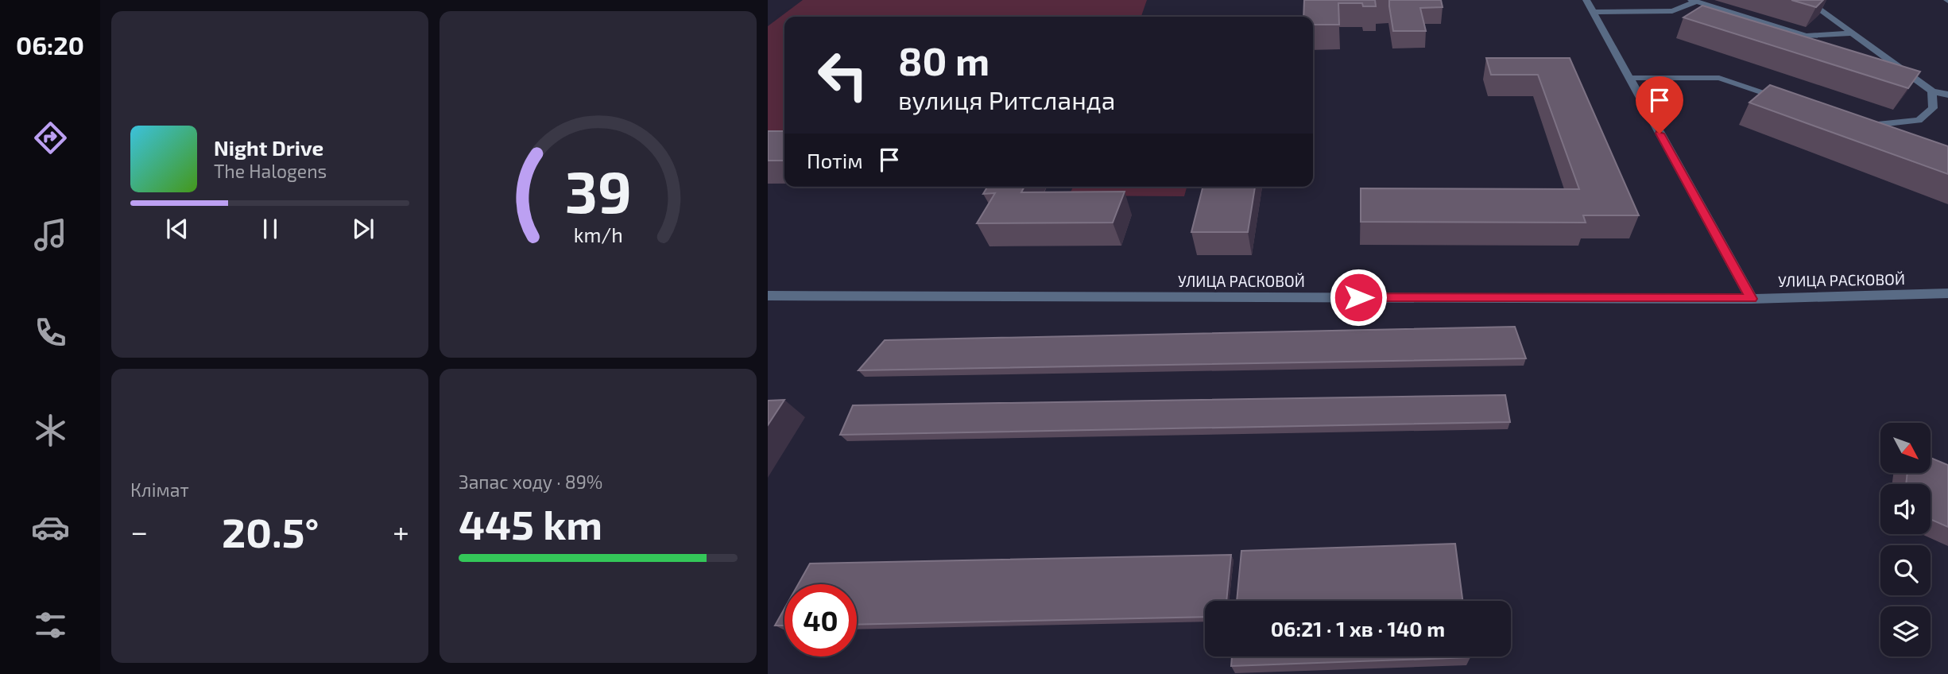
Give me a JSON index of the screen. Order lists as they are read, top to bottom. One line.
{"streets":{"street":["УЛИЦА РАСКОВОЙ"]},"north":"bottom right","page":{"tabs":"06:20","turn":["80 m","вулиця Ритсланда"],"song":["Night Drive","The Halogens"],"then":"Потім","tile":["Клімат",["Запас ходу · 89%","445 km"]],"heat":["−","20.5°","+"],"limit":"40","trip":"06:21 · 1 хв · 140 m","gauge":["39","km/h"]}}
